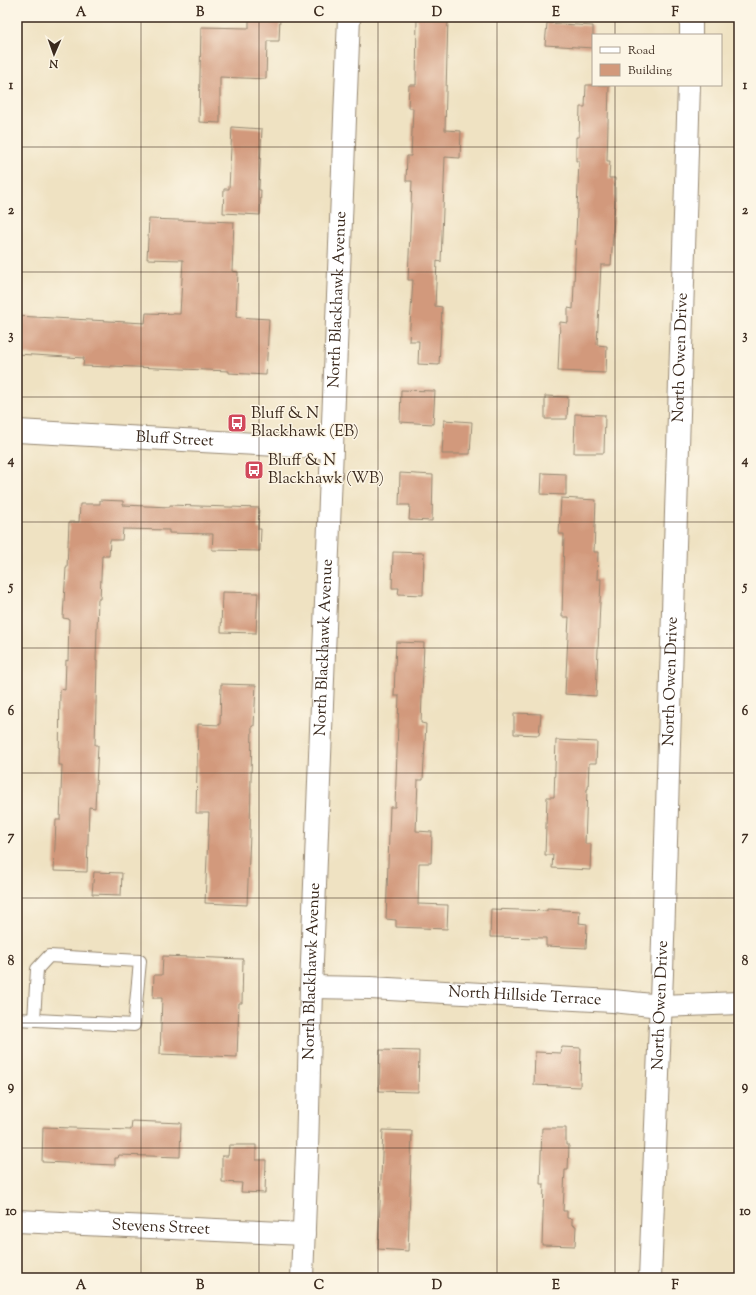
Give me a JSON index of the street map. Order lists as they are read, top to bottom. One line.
{"streets":{"street":["North Blackhawk Avenue","North Owen Drive","Bluff Street","North Hillside Terrace","Stevens Street"]},"crossings":[["North Blackhawk Avenue","Bluff Street"],["North Blackhawk Avenue","North Hillside Terrace"],["North Blackhawk Avenue","Stevens Street"],["North Owen Drive","North Hillside Terrace"]],"places":{"bus stop":["Bluff & N Blackhawk (EB)","Bluff & N Blackhawk (WB)"]},"legend":["Road","Building"],"north":"bottom","grid":{"columns":["A","B","C","D","E","F"],"rows":["1","2","3","4","5","6","7","8","9","10"]}}
